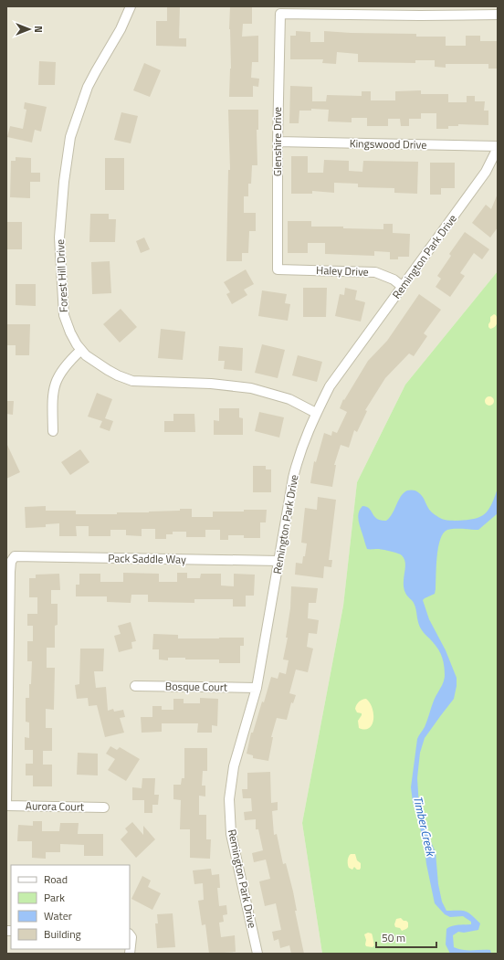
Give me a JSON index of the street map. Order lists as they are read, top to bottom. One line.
{"streets":{"street":["Glenshire Drive","Kingswood Drive","Remington Park Drive","Haley Drive","Forest Hill Drive","Pack Saddle Way","Bosque Court","Aurora Court"]},"crossings":[["Glenshire Drive","Kingswood Drive"],["Glenshire Drive","Haley Drive"],["Kingswood Drive","Remington Park Drive"],["Remington Park Drive","Haley Drive"],["Remington Park Drive","Forest Hill Drive"],["Remington Park Drive","Pack Saddle Way"],["Remington Park Drive","Bosque Court"],["Pack Saddle Way","Aurora Court"]],"water":["Timber Creek"],"legend":["Road","Park","Water","Building"],"scale_bar":"50 m","north":"right"}
